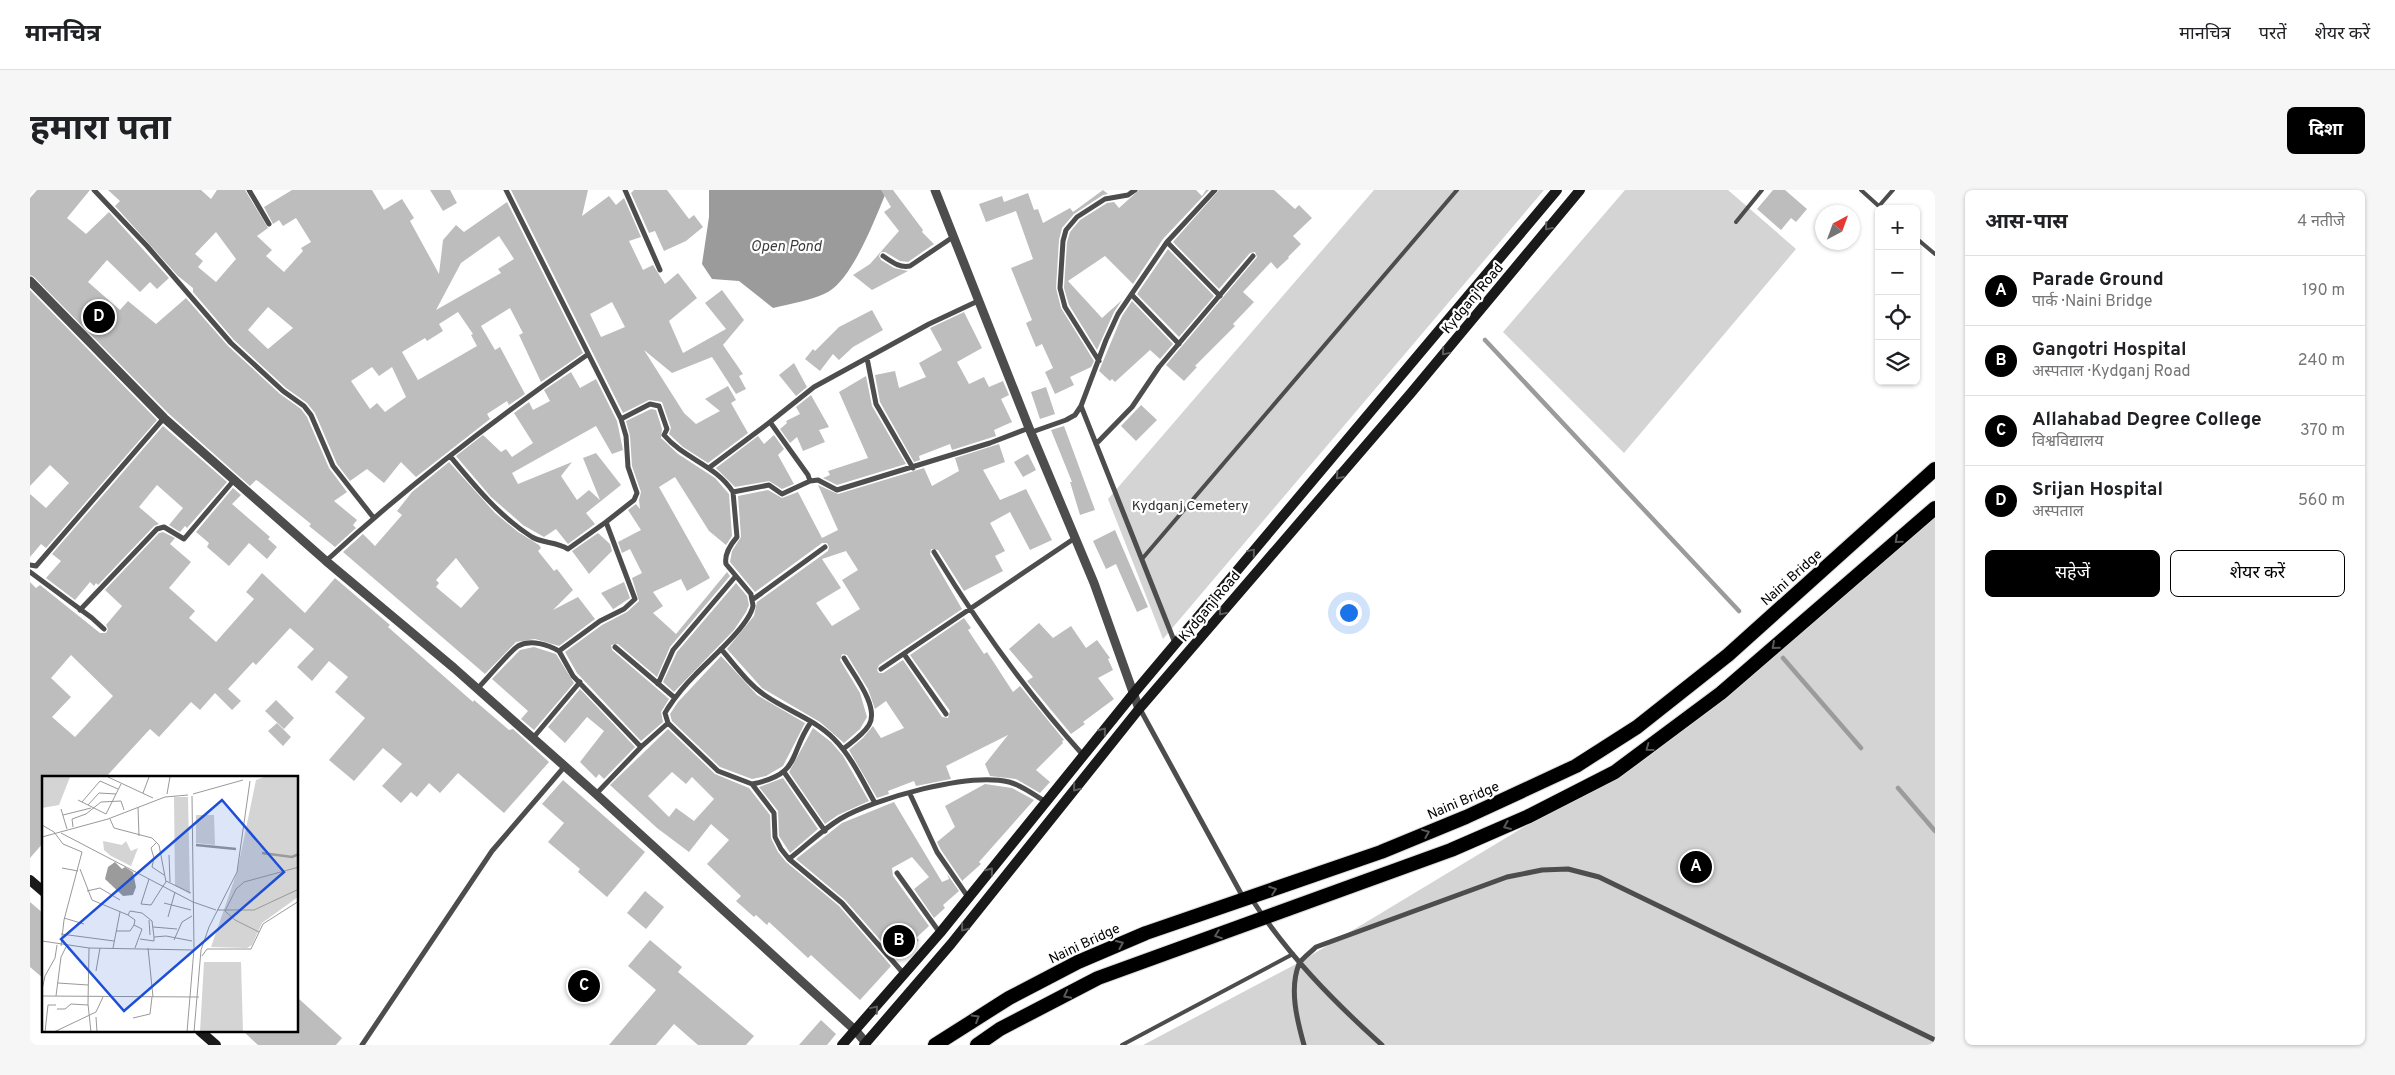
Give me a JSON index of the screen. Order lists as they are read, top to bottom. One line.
{"streets":{"highway":["Naini Bridge"],"main road":["Kydganj Road"]},"water":["Open Pond"],"parks":["Kydganj Cemetery"],"north":"top right","page":{"header":"मानचित्र","nav":["मानचित्र","परतें","शेयर करें"],"buttons":["दिशा",["सहेजें","शेयर करें"]],"title":"हमारा पता","heading":["आस-पास","4 नतीजे"],"map_buttons":["+","−"],"list":[{"mark":"A","name":"Parade Ground","note":"पार्क · Naini Bridge","value":"190 m"},{"mark":"B","name":"Gangotri Hospital","note":"अस्पताल · Kydganj Road","value":"240 m"},{"mark":"C","name":"Allahabad Degree College","note":"विश्वविद्यालय","value":"370 m"},{"mark":"D","name":"Srijan Hospital","note":"अस्पताल","value":"560 m"}],"pins":["D","A","B","C"]}}
